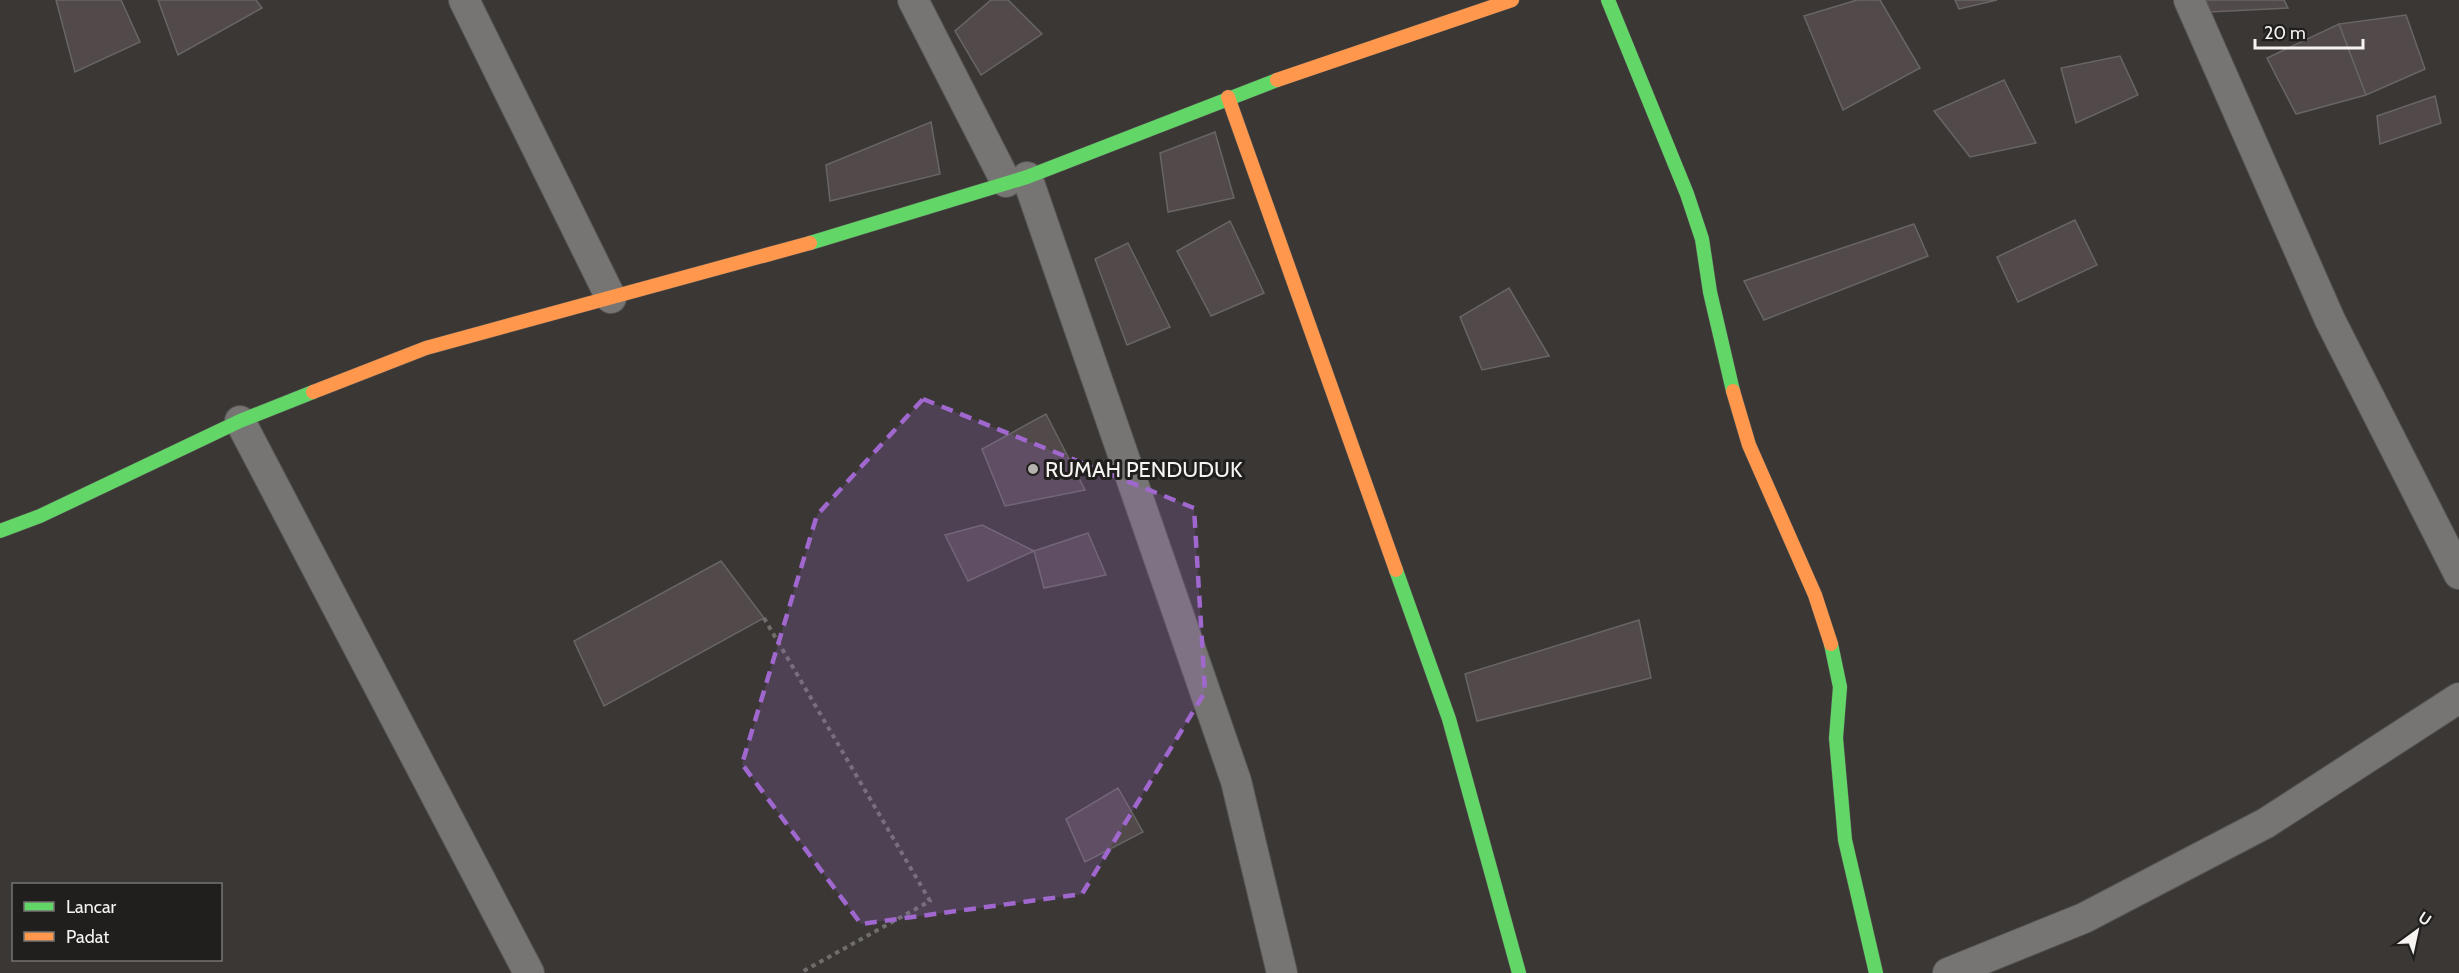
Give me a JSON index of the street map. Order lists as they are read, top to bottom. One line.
{"places":["RUMAH PENDUDUK"],"legend":["Lancar","Padat"],"scale_bar":"20 m","north":"top right"}
